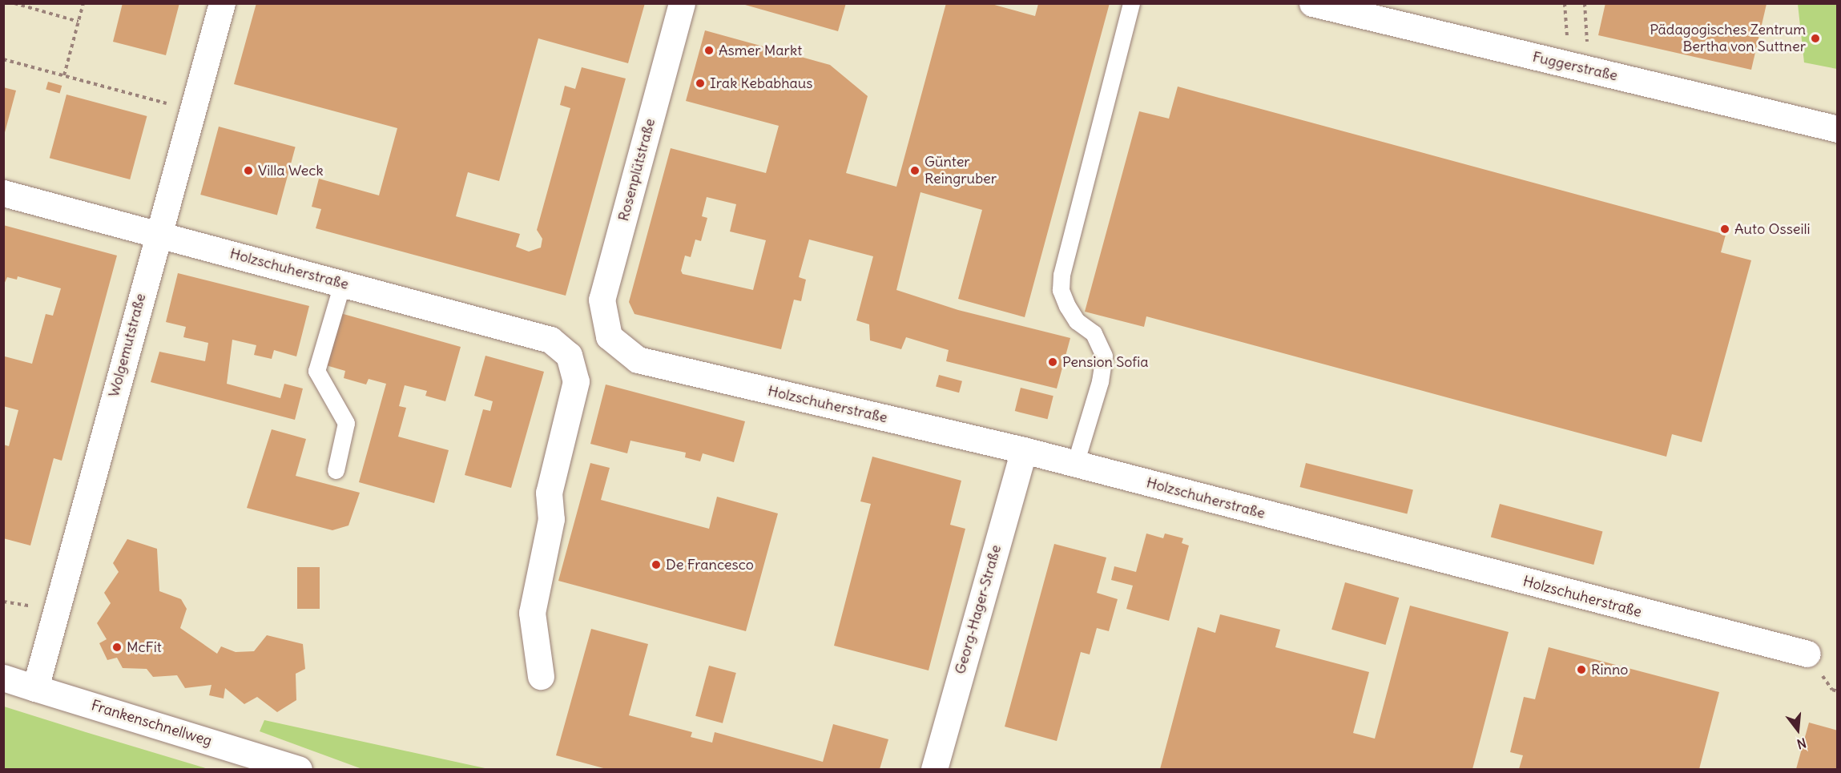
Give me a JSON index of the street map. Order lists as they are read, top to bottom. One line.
{"streets":{"main road":["Fuggerstraße","Rosenplütstraße","Holzschuherstraße","Wolgemutstraße","Georg-Hager-Straße","Frankenschnellweg"]},"crossings":[["Rosenplütstraße","Holzschuherstraße"],["Holzschuherstraße","Wolgemutstraße"],["Holzschuherstraße","Georg-Hager-Straße"],["Wolgemutstraße","Frankenschnellweg"]],"places":["Pädagogisches Zentrum Bertha von Suttner","Asmer Markt","Irak Kebabhaus","Villa Weck","Günter Reingruber","Auto Osseili","Pension Sofia","De Francesco","McFit","Rinno"],"north":"bottom"}
